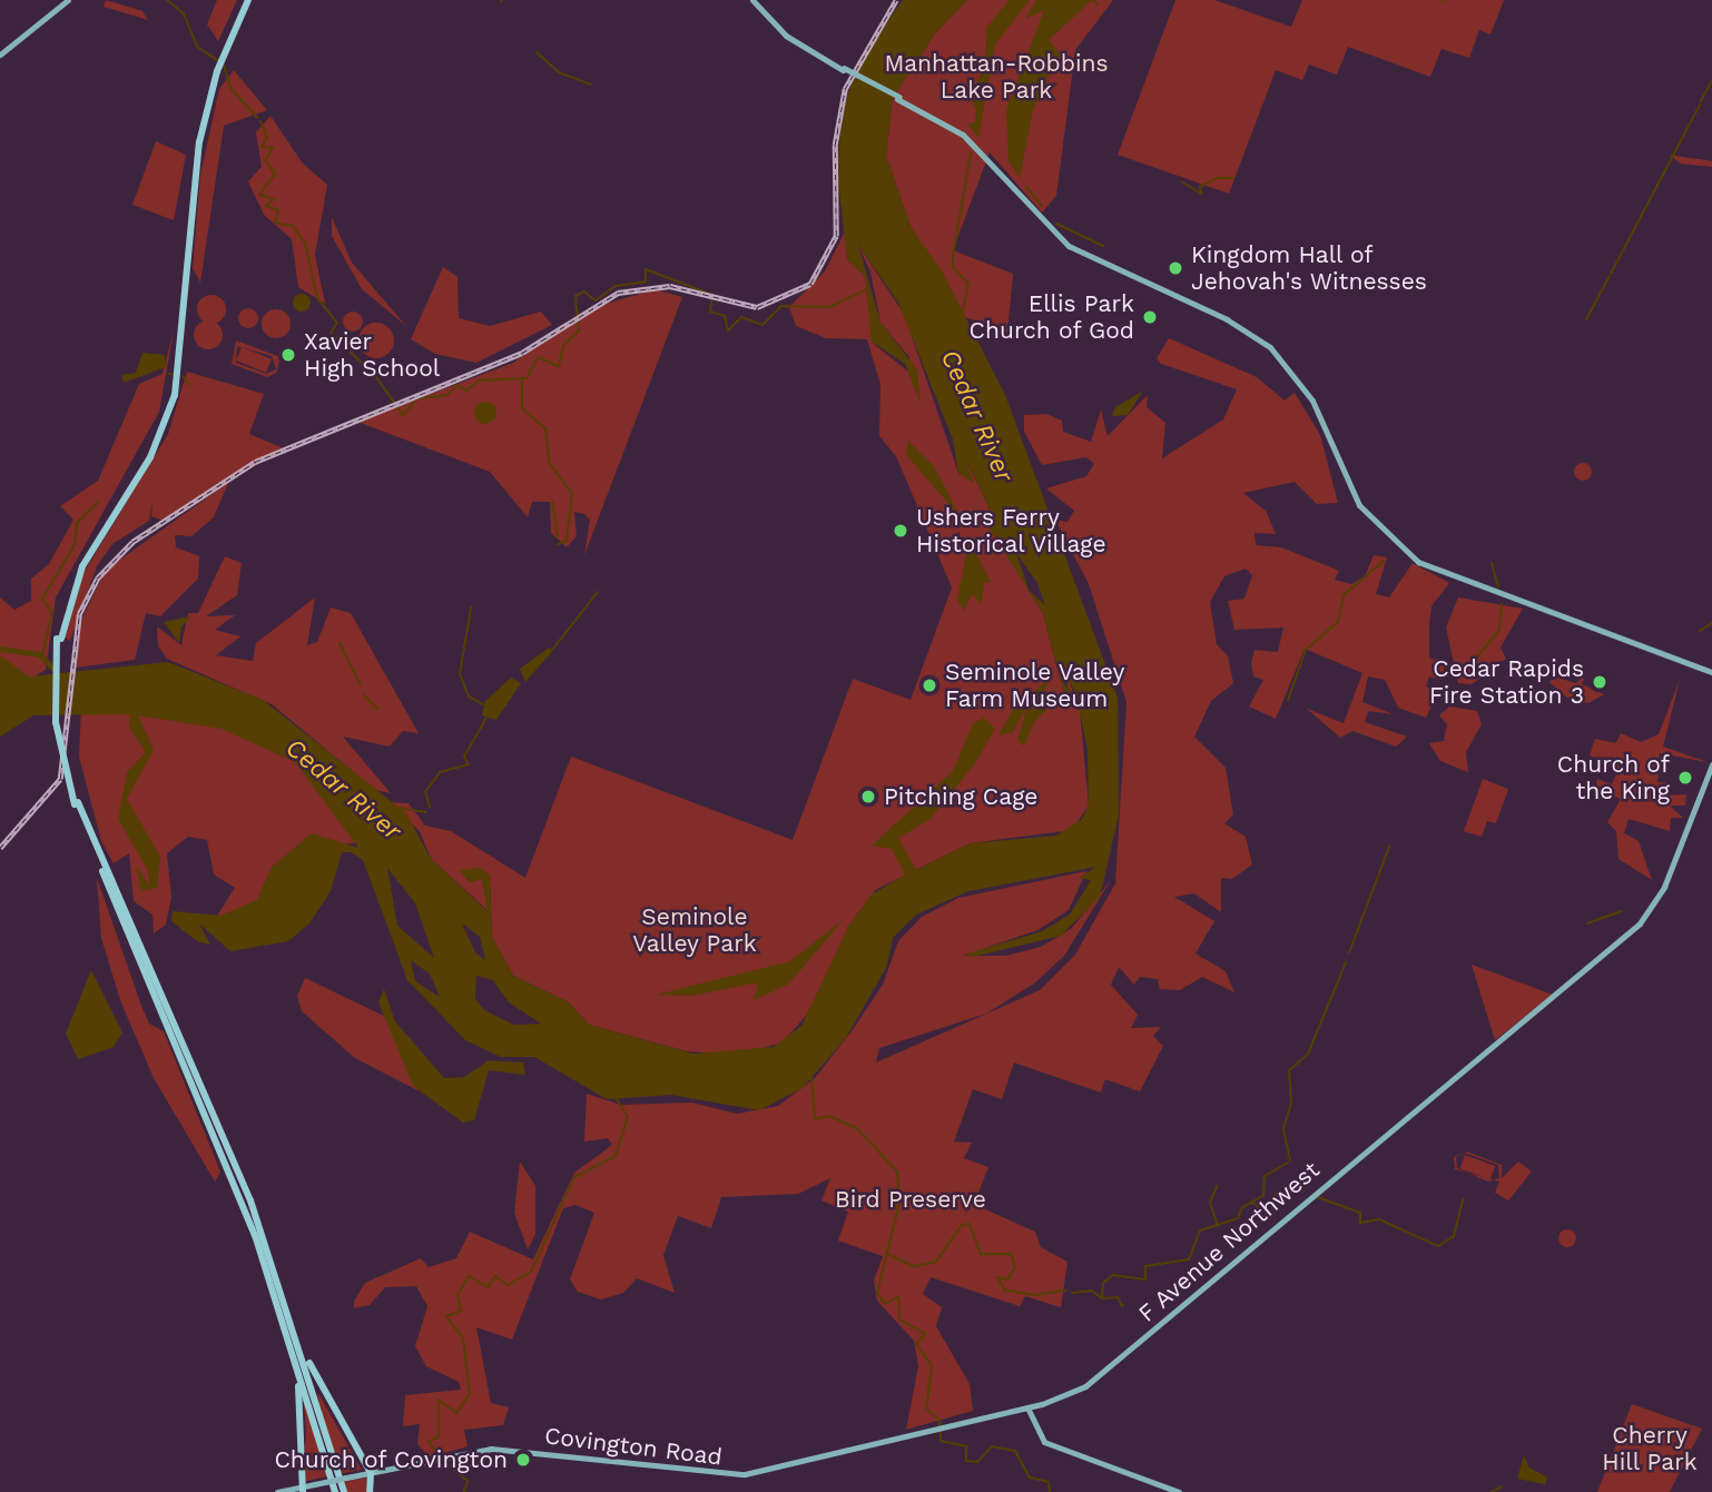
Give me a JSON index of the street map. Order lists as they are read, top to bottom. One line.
{"streets":{"main road":["F Avenue Northwest","Covington Road"]},"crossings":[["F Avenue Northwest","Covington Road"]],"water":["Cedar River"],"parks":["Manhattan-Robbins Lake Park","Seminole Valley Park","Bird Preserve","Cherry Hill Park"],"places":["Kingdom Hall of Jehovah's Witnesses","Ellis Park Church of God","Xavier High School","Ushers Ferry Historical Village","Cedar Rapids Fire Station 3","Seminole Valley Farm Museum","Church of the King","Pitching Cage","Church of Covington"]}
